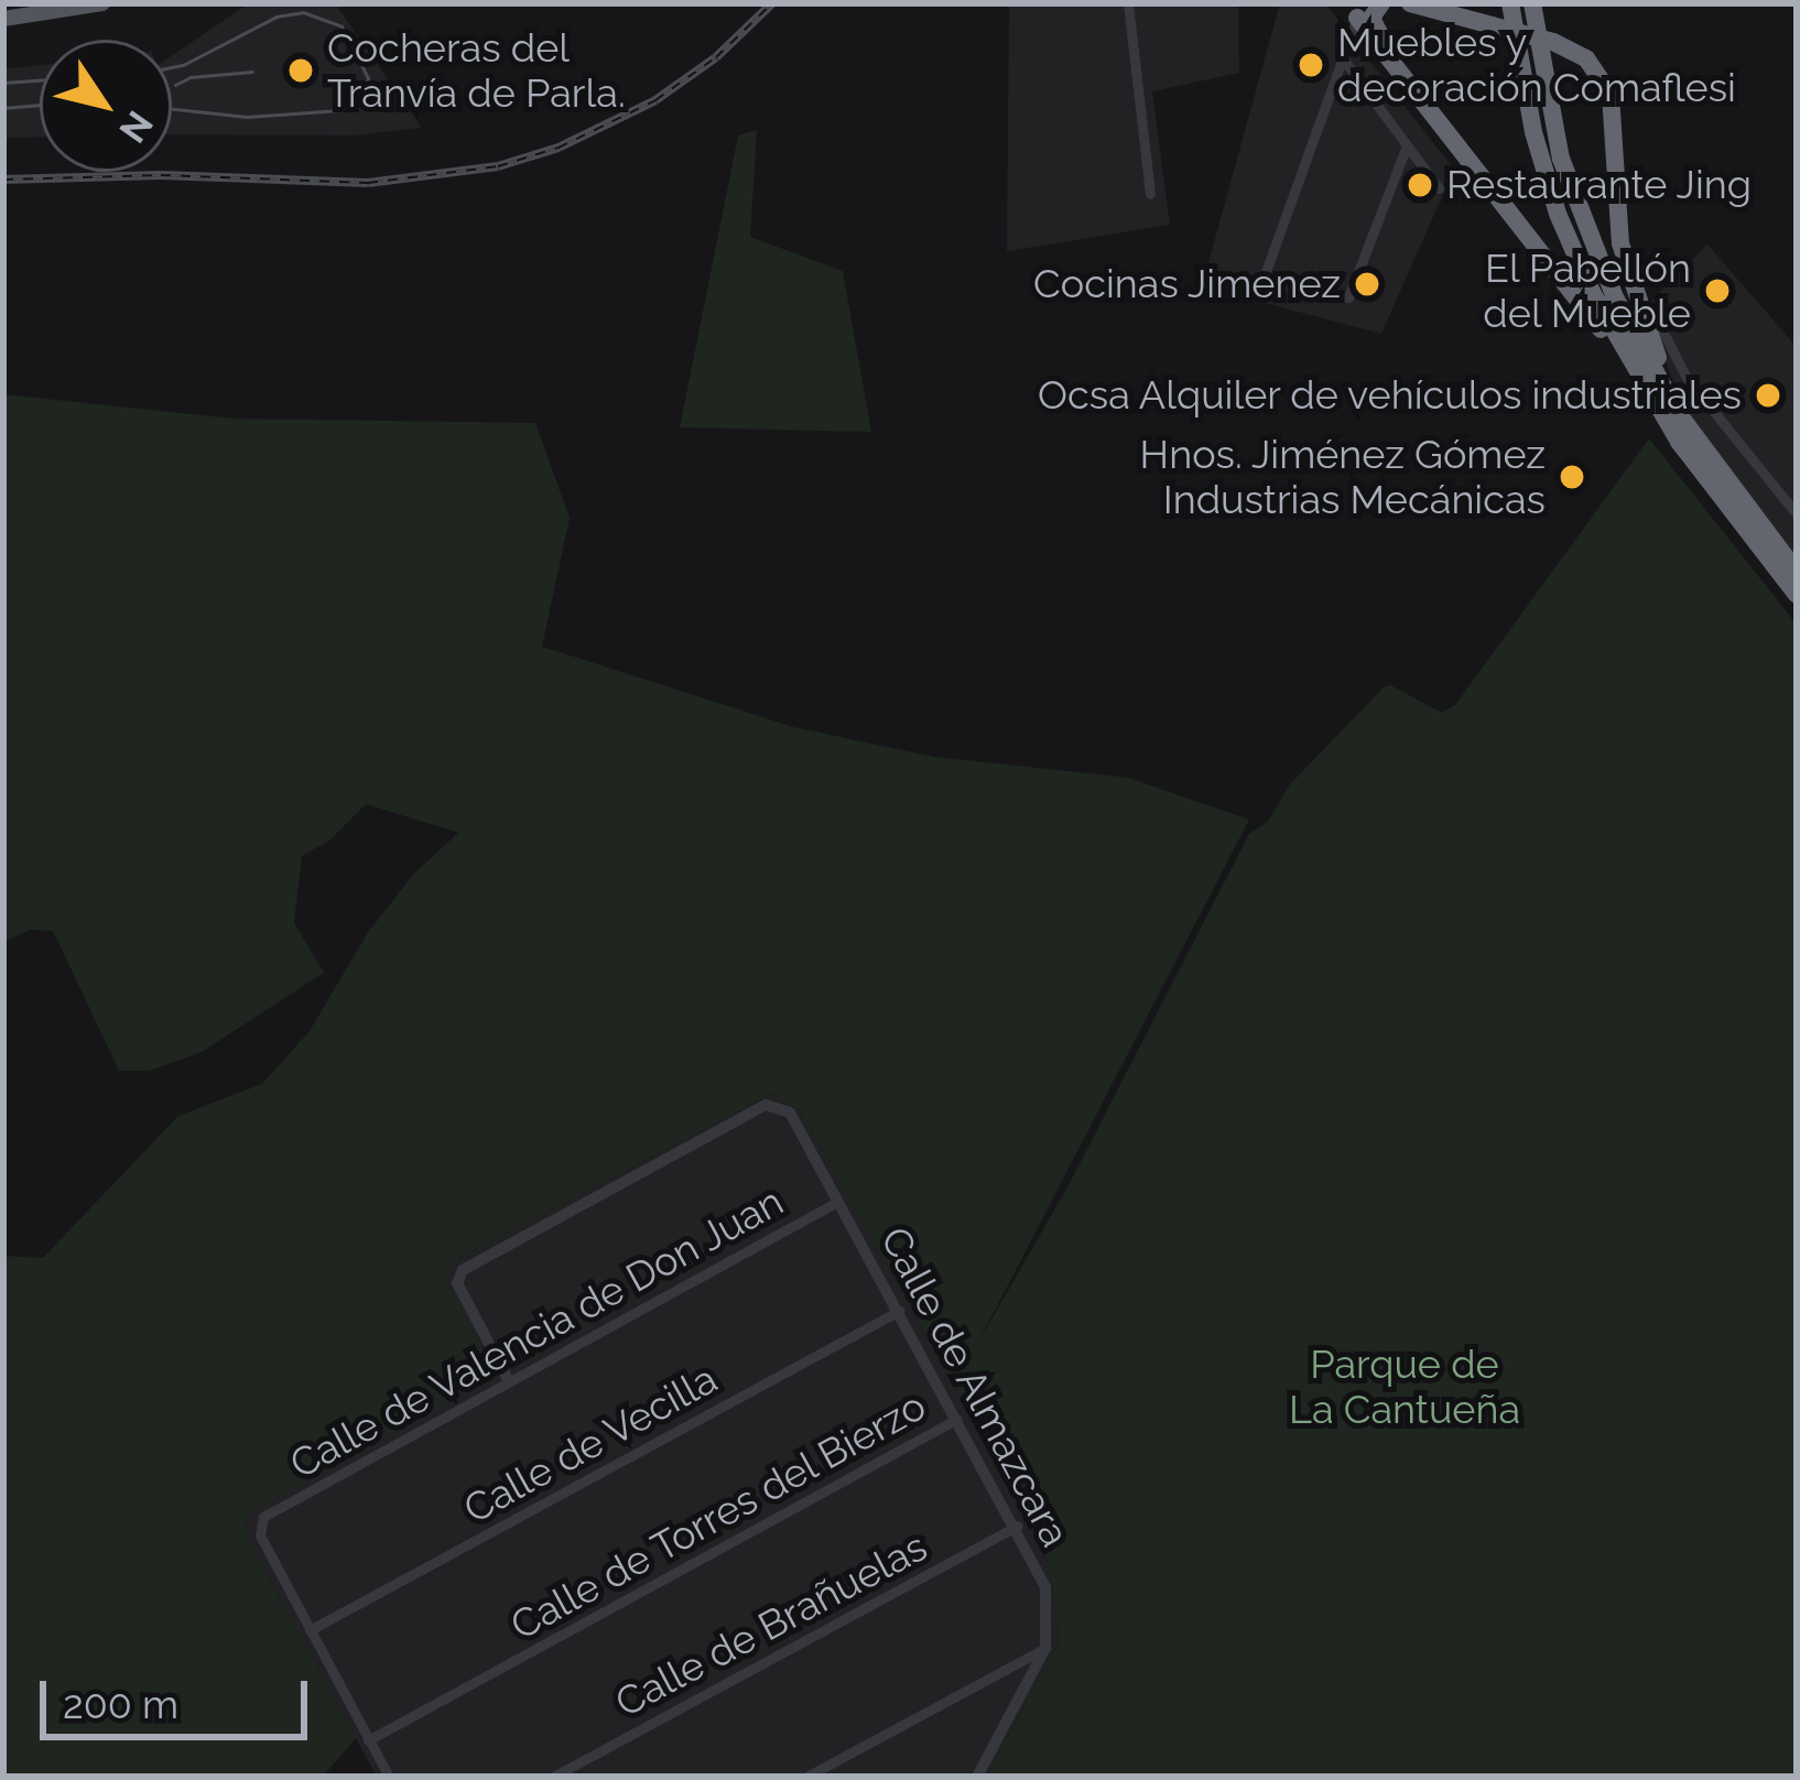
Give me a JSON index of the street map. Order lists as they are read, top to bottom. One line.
{"streets":{"street":["Calle de Valencia de Don Juan","Calle de Almazcara","Calle de Vecilla","Calle de Torres del Bierzo","Calle de Brañuelas"]},"crossings":[["Calle de Valencia de Don Juan","Calle de Almazcara"],["Calle de Valencia de Don Juan","Calle de Vecilla"],["Calle de Almazcara","Calle de Vecilla"],["Calle de Almazcara","Calle de Torres del Bierzo"],["Calle de Almazcara","Calle de Brañuelas"]],"parks":["Parque de La Cantueña"],"places":["Muebles y decoración Comaflesi","Cocheras del Tranvía de Parla.","Restaurante Jing","Cocinas Jimenez","El Pabellón del Mueble","Ocsa Alquiler de vehículos industriales","Hnos. Jiménez Gómez Industrias Mecánicas"],"scale_bar":"200 m","north":"bottom right"}
